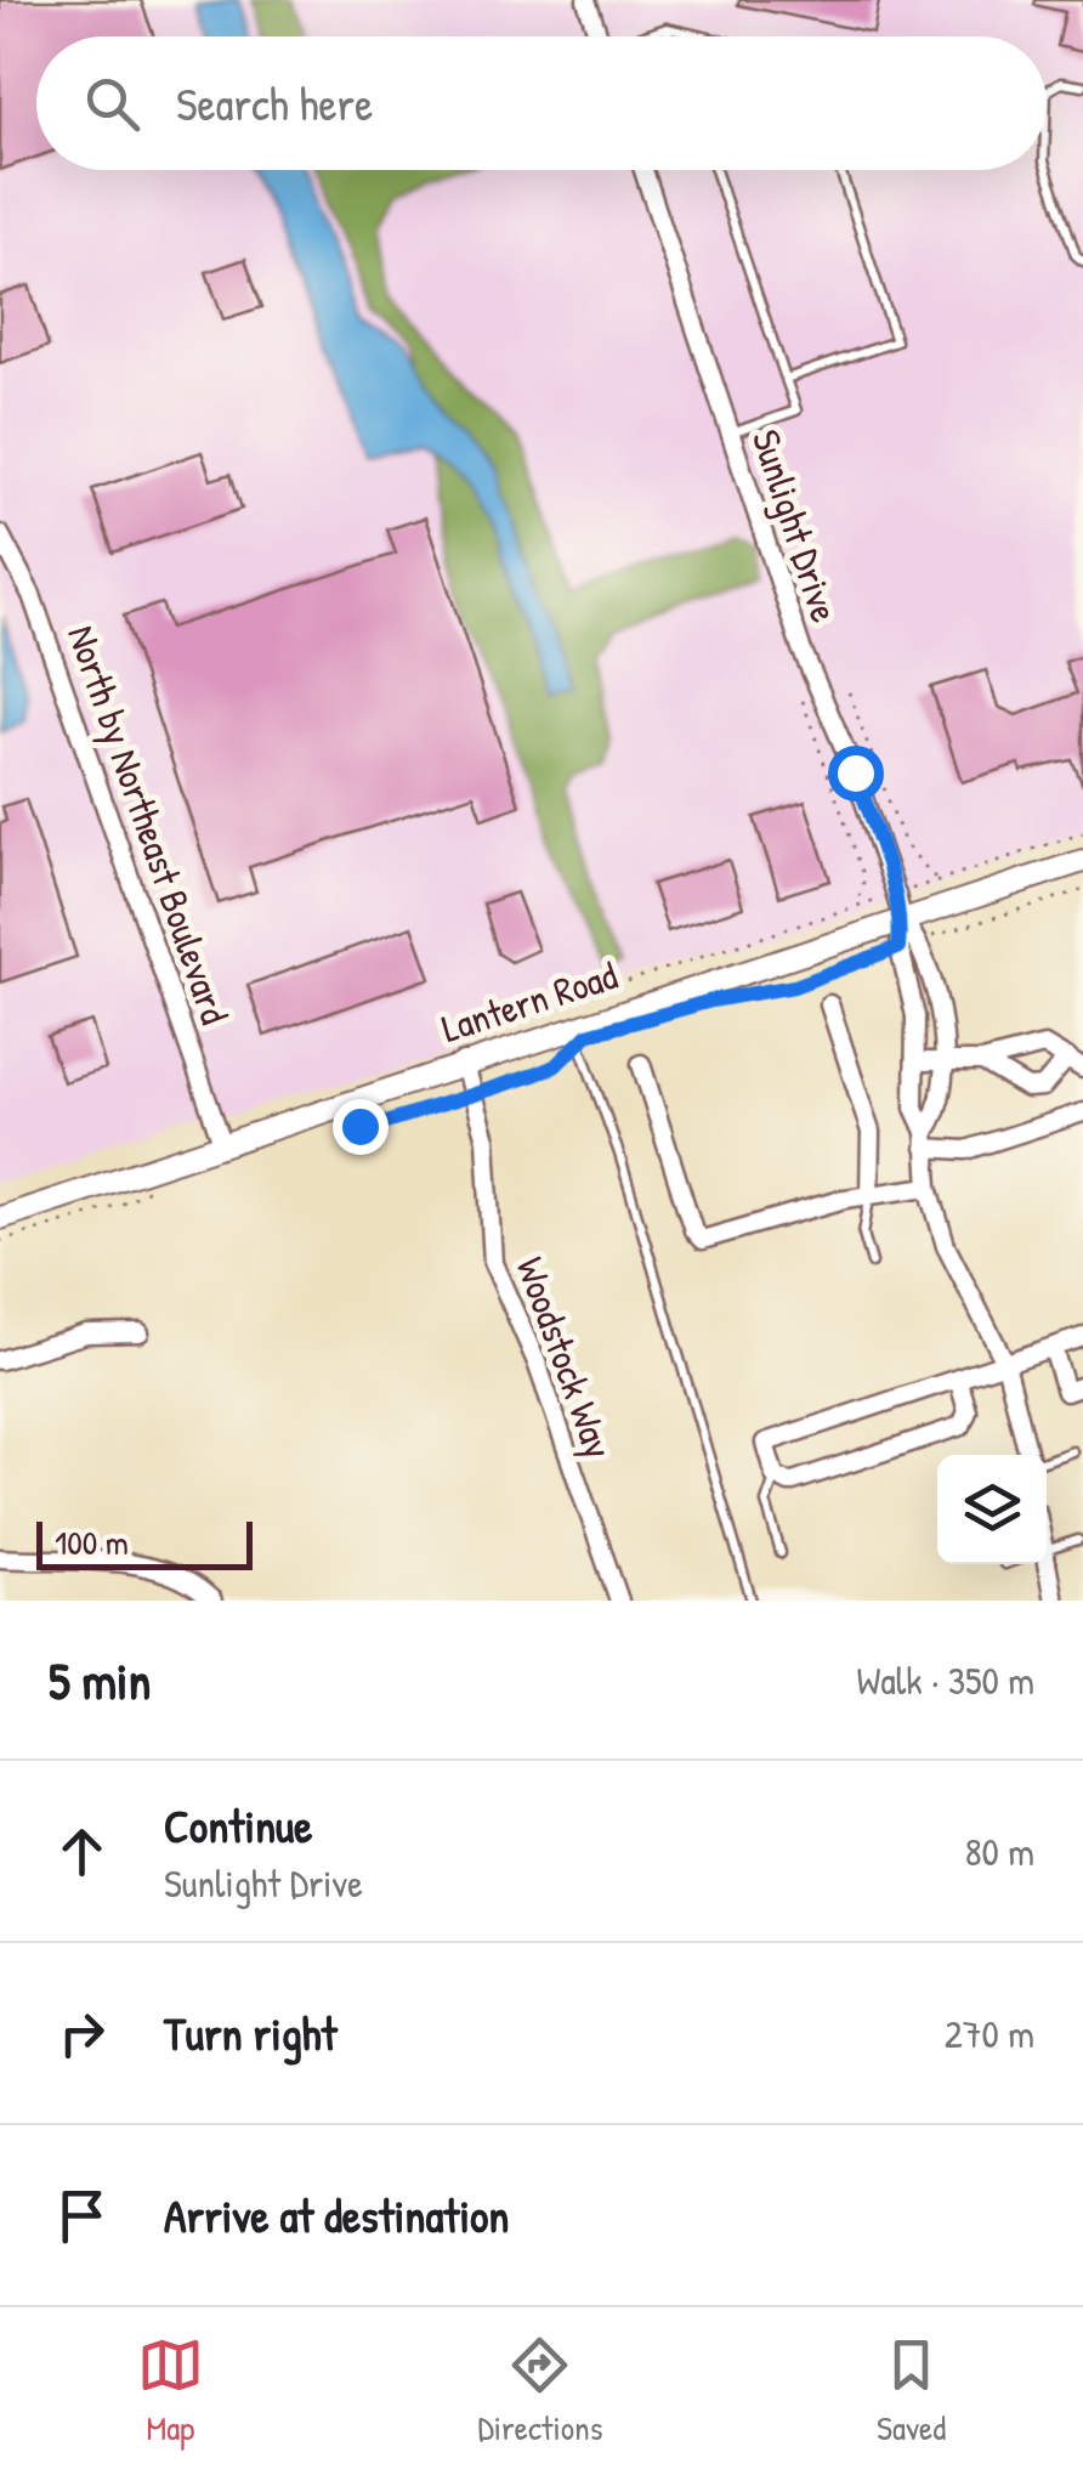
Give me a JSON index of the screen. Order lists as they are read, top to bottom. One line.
{"streets":{"street":["Sunlight Drive","North by Northeast Boulevard","Lantern Road","Woodstock Way"]},"crossings":[["Sunlight Drive","Lantern Road"],["North by Northeast Boulevard","Lantern Road"],["Lantern Road","Woodstock Way"]],"scale_bar":"100 m","page":{"search":"Search here","scale":"100 m","heading":["5 min","Walk · 350 m"],"list":[["Continue","Sunlight Drive","80 m"],["Turn right","270 m"],"Arrive at destination"],"nav":["Map","Directions","Saved"]}}
